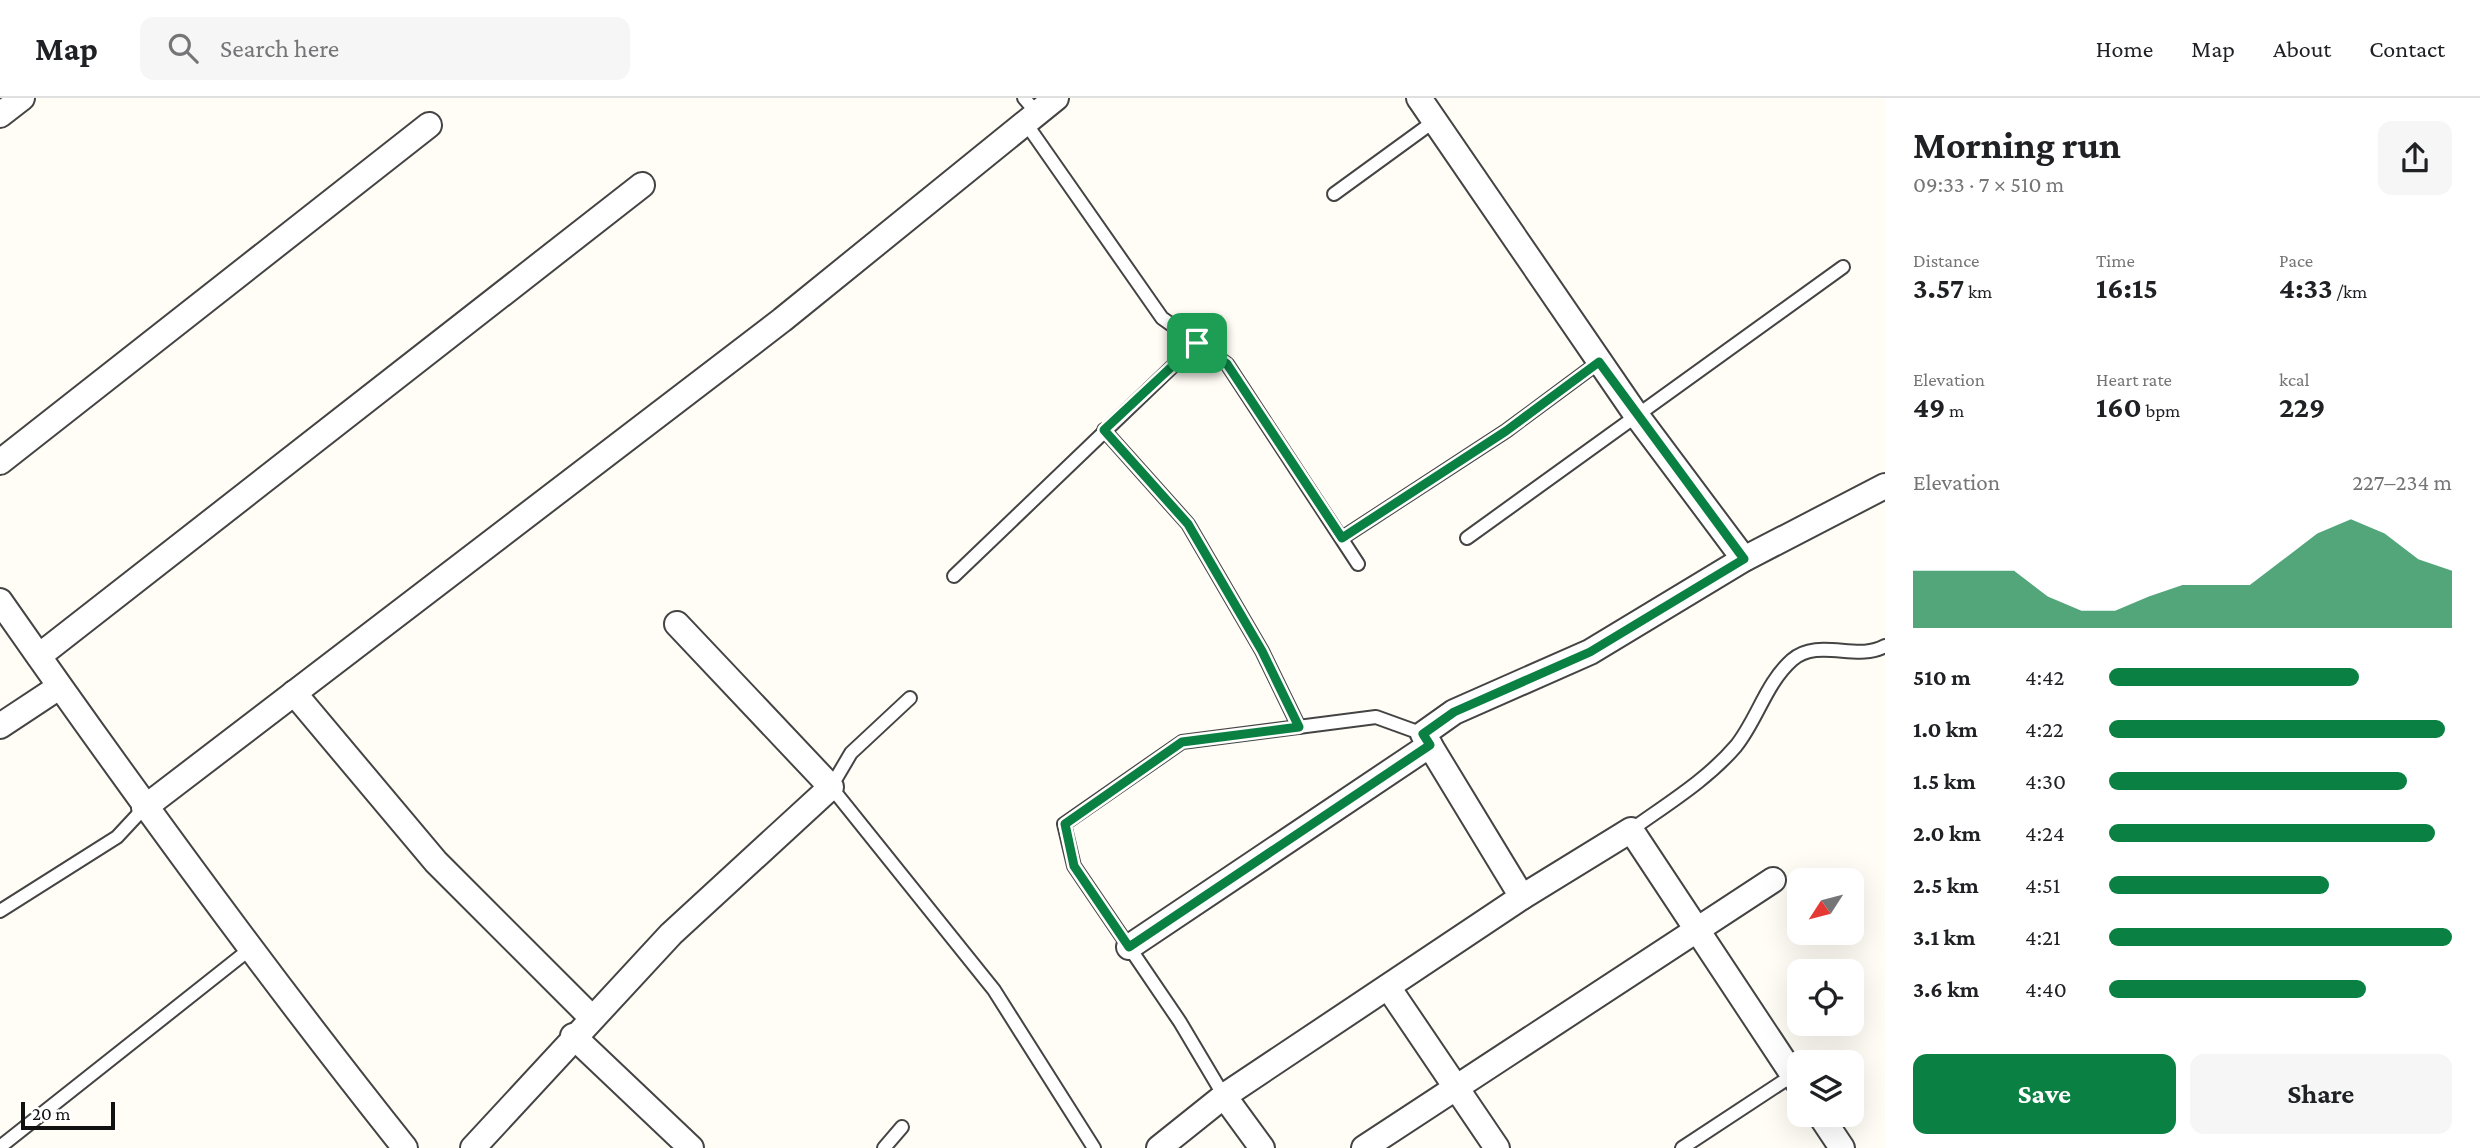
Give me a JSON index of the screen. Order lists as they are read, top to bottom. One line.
{"scale_bar":"20 m","north":"bottom left","page":{"header":"Map","search":"Search here","nav":["Home","Map","About","Contact"],"heading":["Morning run","09:33 · 7 × 510 m"],"stats":[["Distance","3.57 km"],["Time","16:15"],["Pace","4:33 /km"],["Elevation","49 m"],["Heart rate","160 bpm"],["kcal","229"]],"chart":["Elevation","227–234 m"],"list":[{"name":"510 m","note":"4:42"},{"name":"1.0 km","note":"4:22"},{"name":"1.5 km","note":"4:30"},{"name":"2.0 km","note":"4:24"},{"name":"2.5 km","note":"4:51"},{"name":"3.1 km","note":"4:21"},{"name":"3.6 km","note":"4:40"}],"buttons":["Save","Share"],"scale":"20 m"}}
